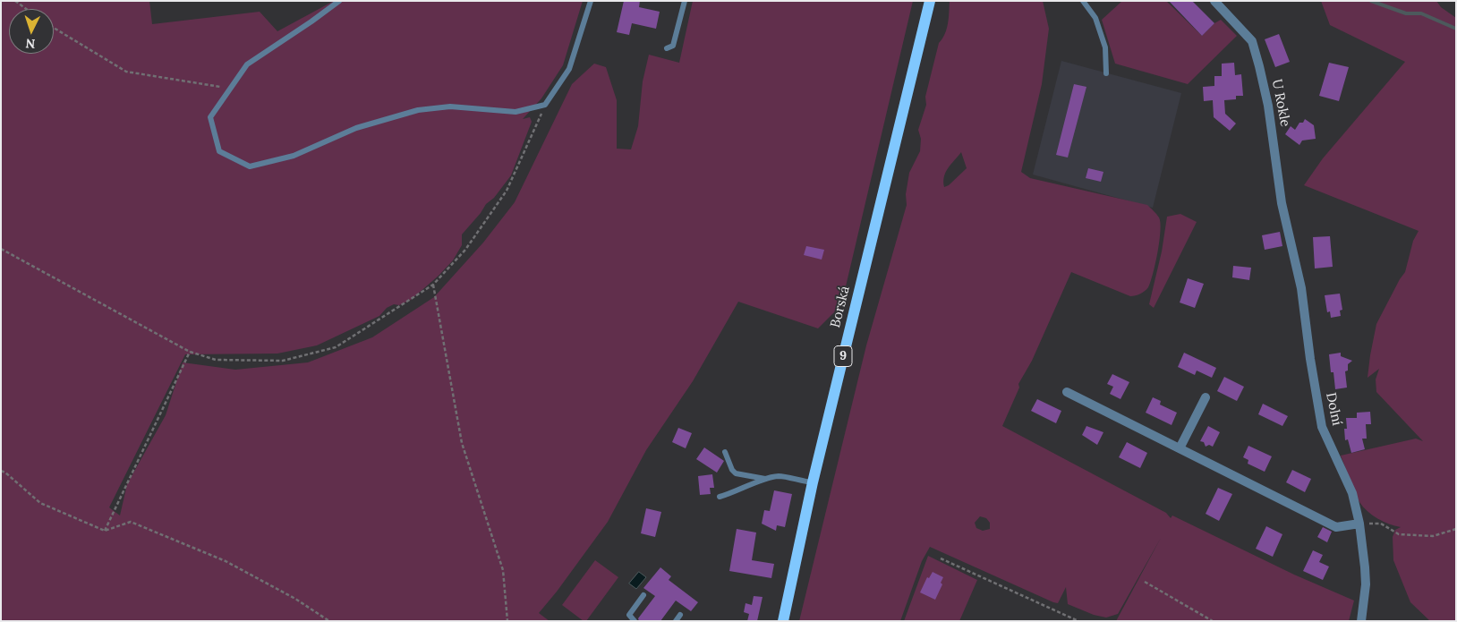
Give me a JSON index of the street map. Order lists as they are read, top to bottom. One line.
{"streets":{"main road":["Borská","9"],"street":["U Rokle","Dolní"]},"crossings":[["U Rokle","Dolní"]],"north":"bottom"}
